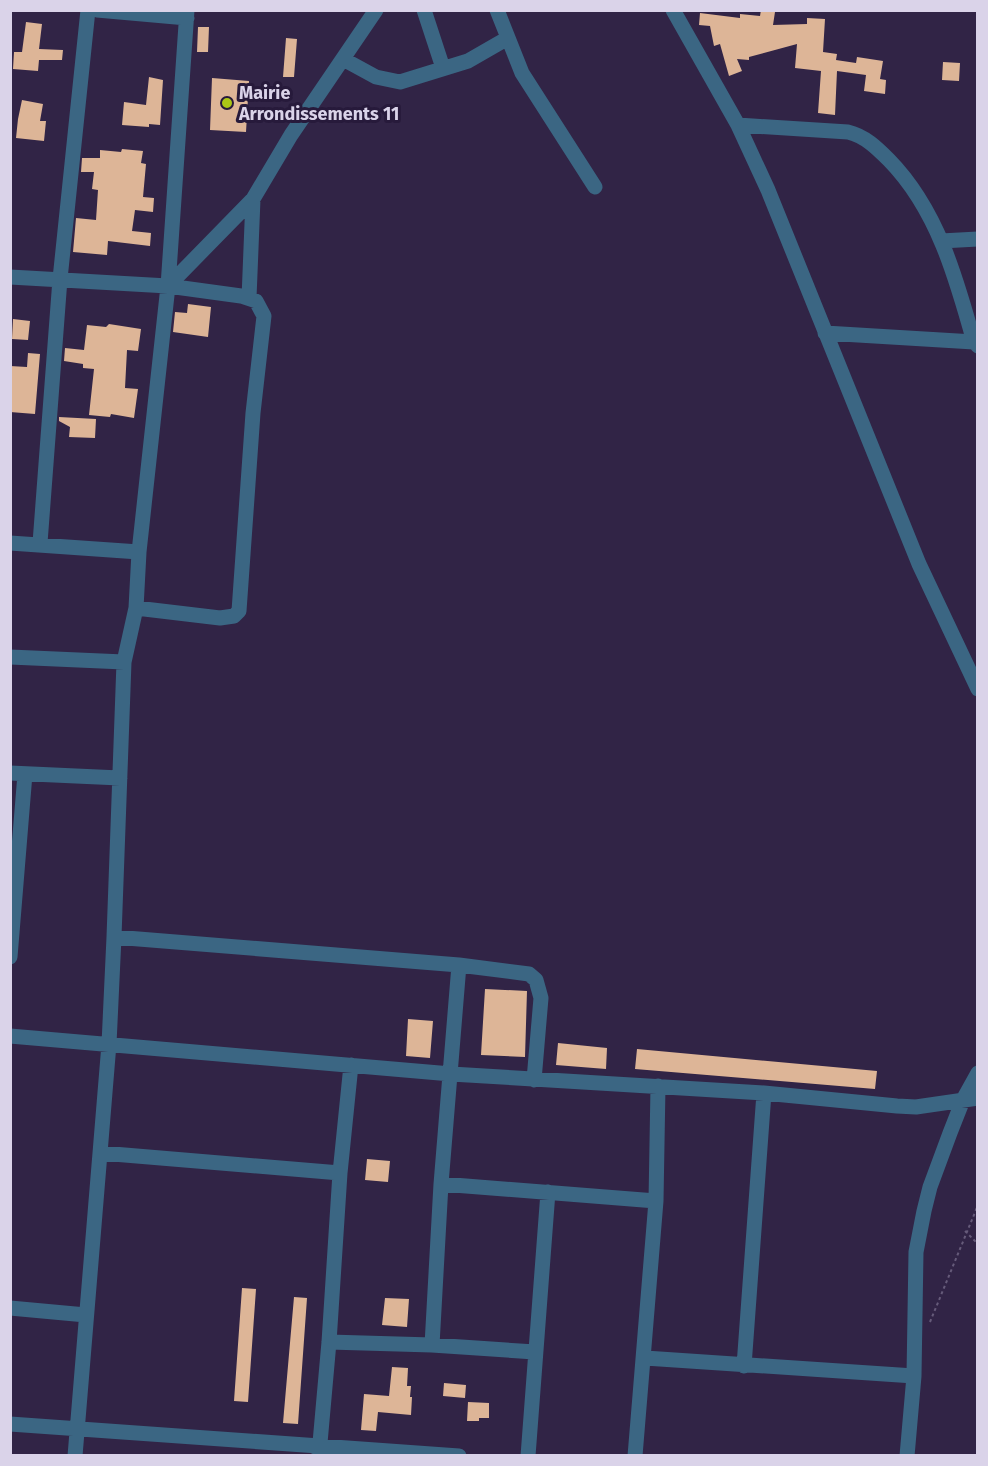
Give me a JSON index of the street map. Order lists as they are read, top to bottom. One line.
{"places":["Mairie Arrondissements 11"]}
